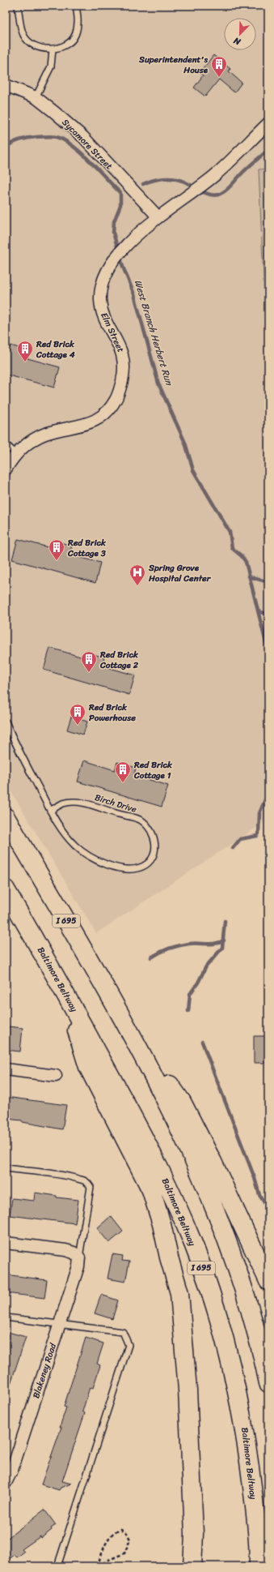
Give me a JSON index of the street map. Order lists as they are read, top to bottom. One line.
{"streets":{"highway":["I 695","Baltimore Beltway"],"street":["Sycamore Street","Elm Street","Blakeney Road"],"lane":["Birch Drive"]},"crossings":[["Sycamore Street","Elm Street"]],"water":["West Branch Herbert Run"],"places":{"building":["Superintendent's House","Red Brick Cottage 4","Red Brick Cottage 3","Red Brick Cottage 2","Red Brick Powerhouse","Red Brick Cottage 1"],"hospital":["Spring Grove Hospital Center"]},"north":"bottom left"}
